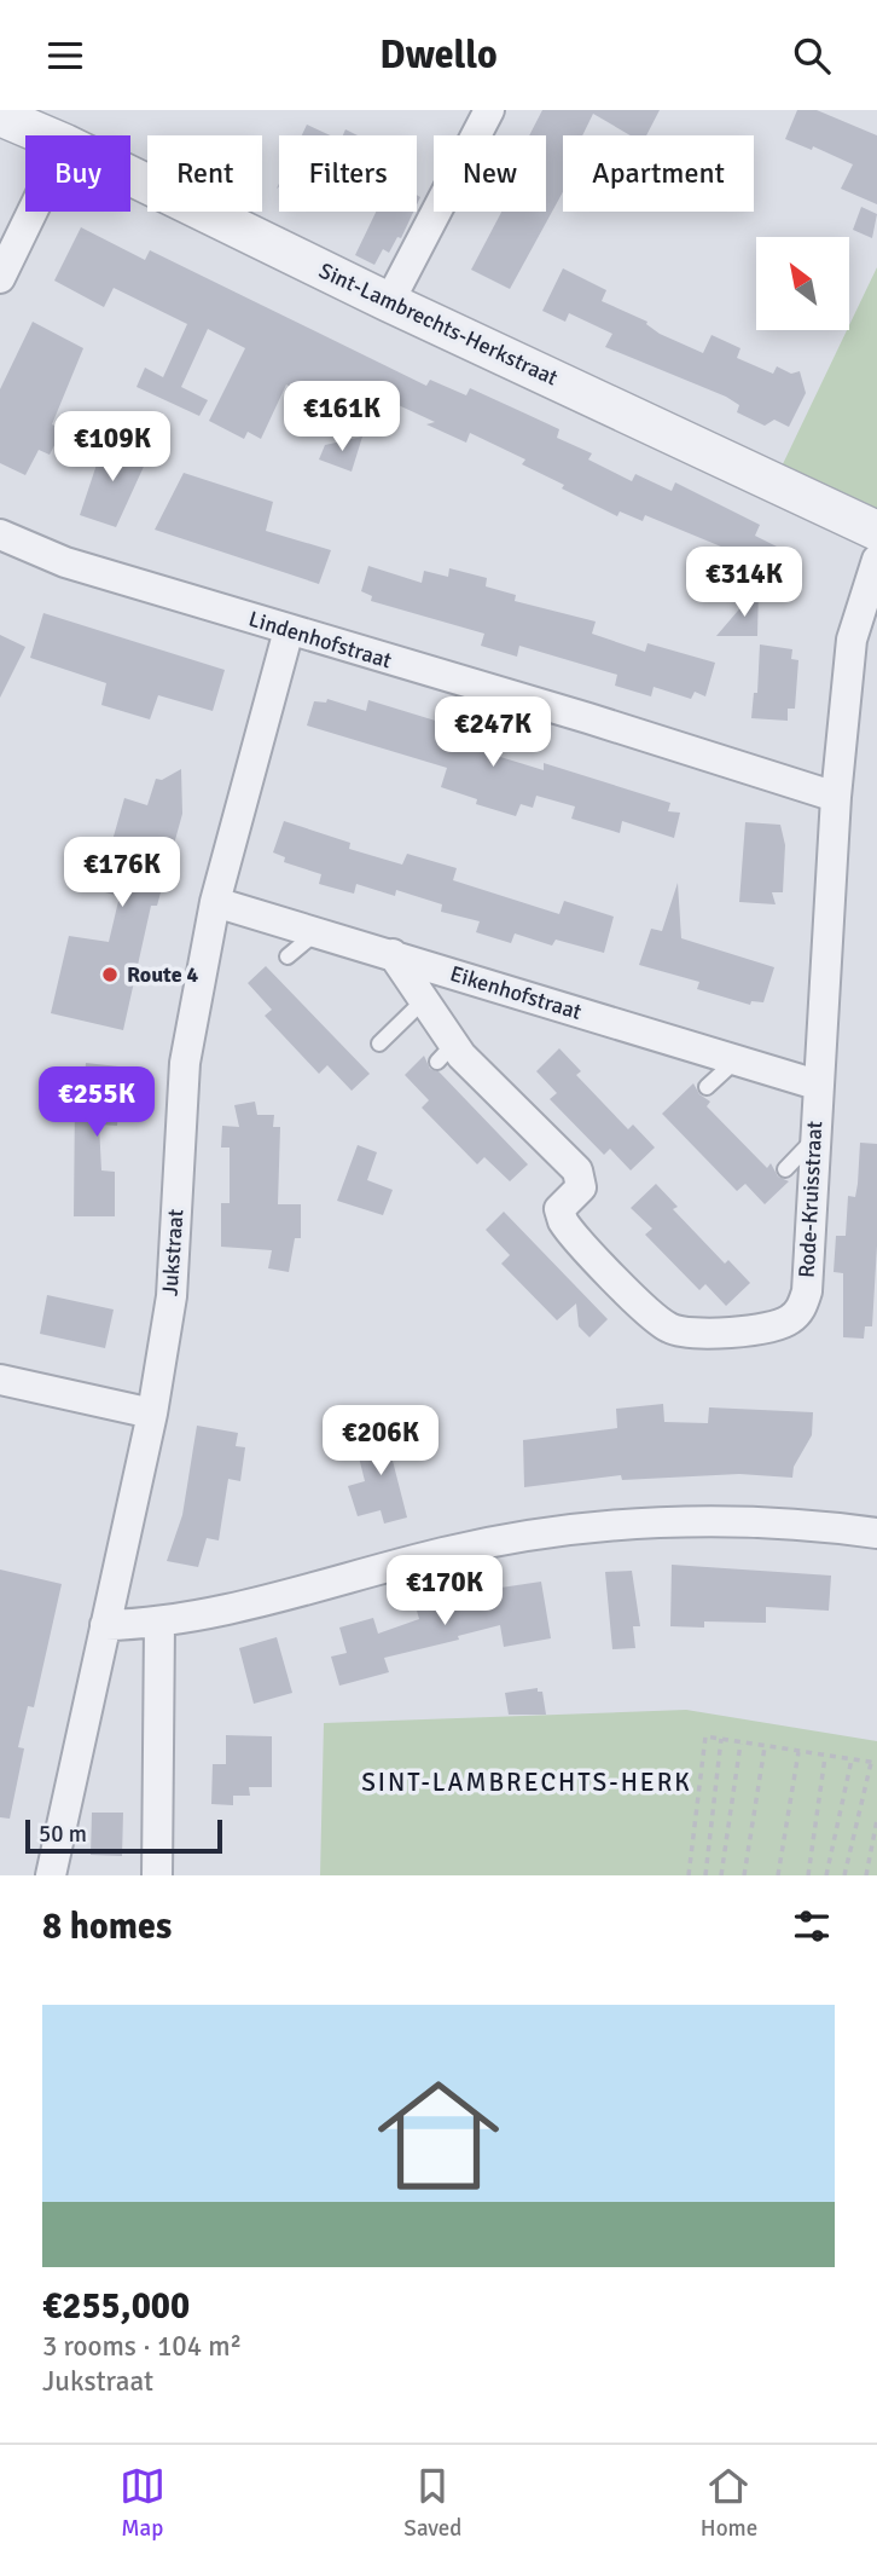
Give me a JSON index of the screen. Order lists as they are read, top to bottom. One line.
{"streets":{"street":["Sint-Lambrechts-Herkstraat","Lindenhofstraat","Eikenhofstraat","Rode-Kruisstraat","Jukstraat"]},"crossings":[["Lindenhofstraat","Rode-Kruisstraat"],["Lindenhofstraat","Jukstraat"],["Eikenhofstraat","Rode-Kruisstraat"],["Eikenhofstraat","Jukstraat"]],"districts":["SINT-LAMBRECHTS-HERK"],"places":["Route 4"],"scale_bar":"50 m","north":"top left","page":{"header":"Dwello","chip":["Buy","Rent","Filters","New","Apartment"],"price":["€161K","€109K","€314K","€247K","€176K","€255K","€206K","€170K"],"scale":"50 m","heading":"8 homes","list":[{"name":"€255,000","note":"3 rooms · 104 m² · Jukstraat"}],"tabs":["Map","Saved","Home"]}}
